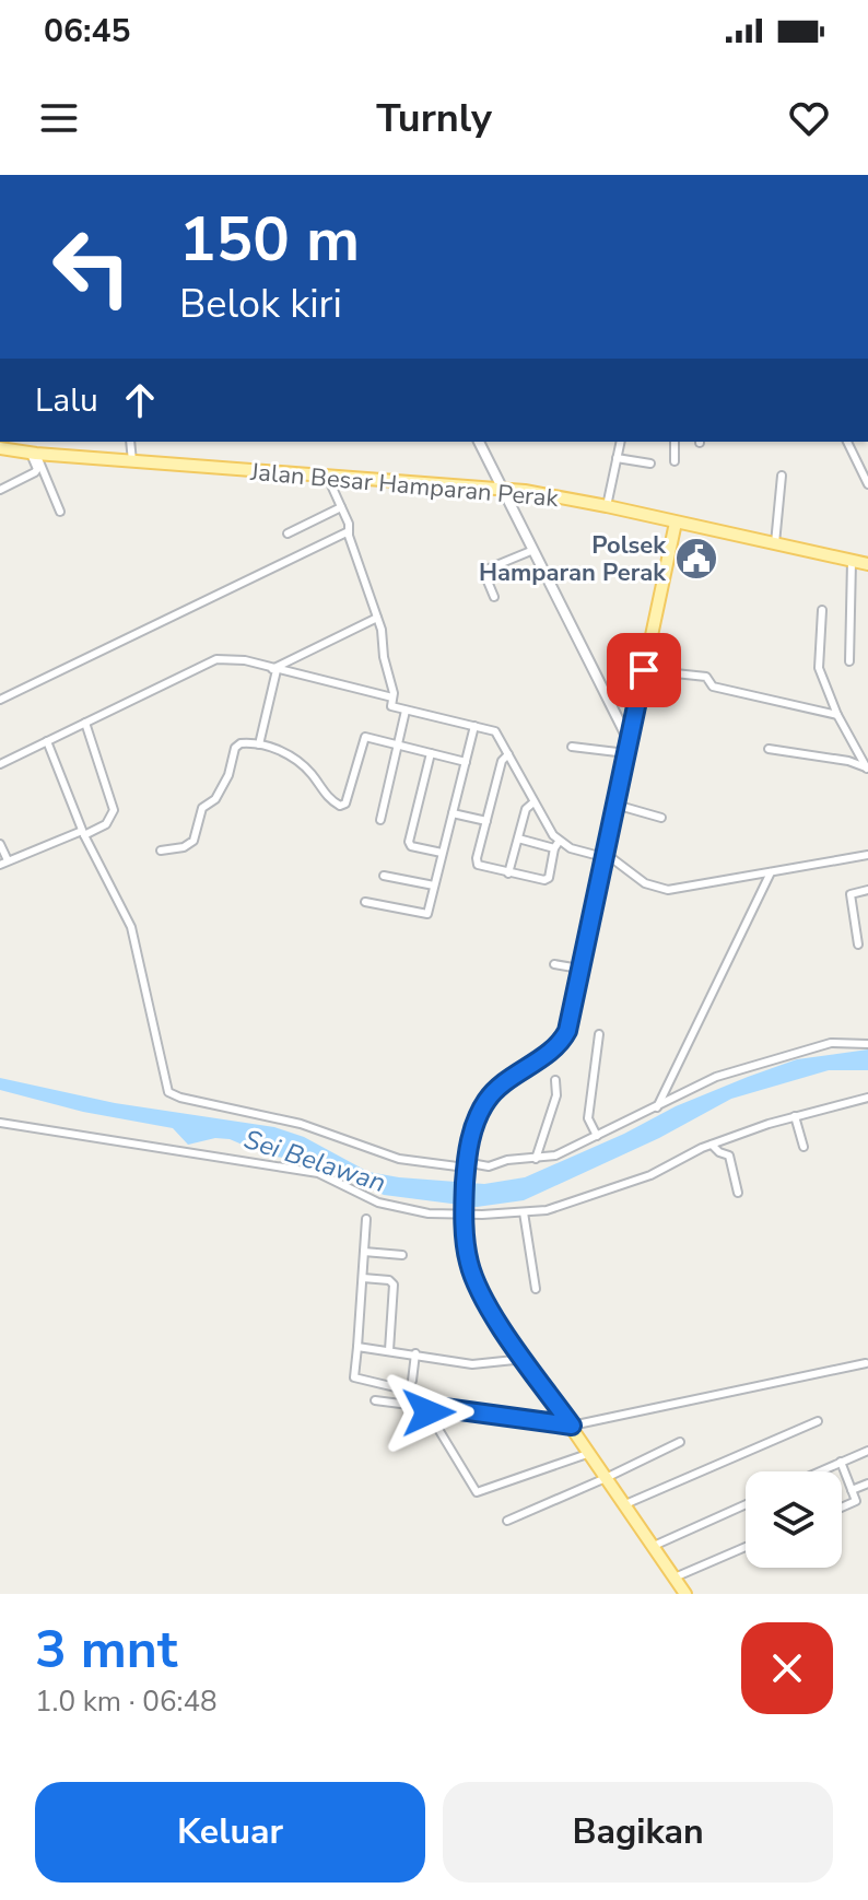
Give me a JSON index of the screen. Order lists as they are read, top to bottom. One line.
{"streets":{"main road":["Jalan Besar Hamparan Perak"]},"water":["Sei Belawan"],"places":{"public building":["Polsek Hamparan Perak"]},"page":{"status":"06:45","header":"Turnly","turn":["150 m","Belok kiri"],"then":"Lalu","heading":["3 mnt","1.0 km · 06:48"],"buttons":["Keluar","Bagikan"]}}
